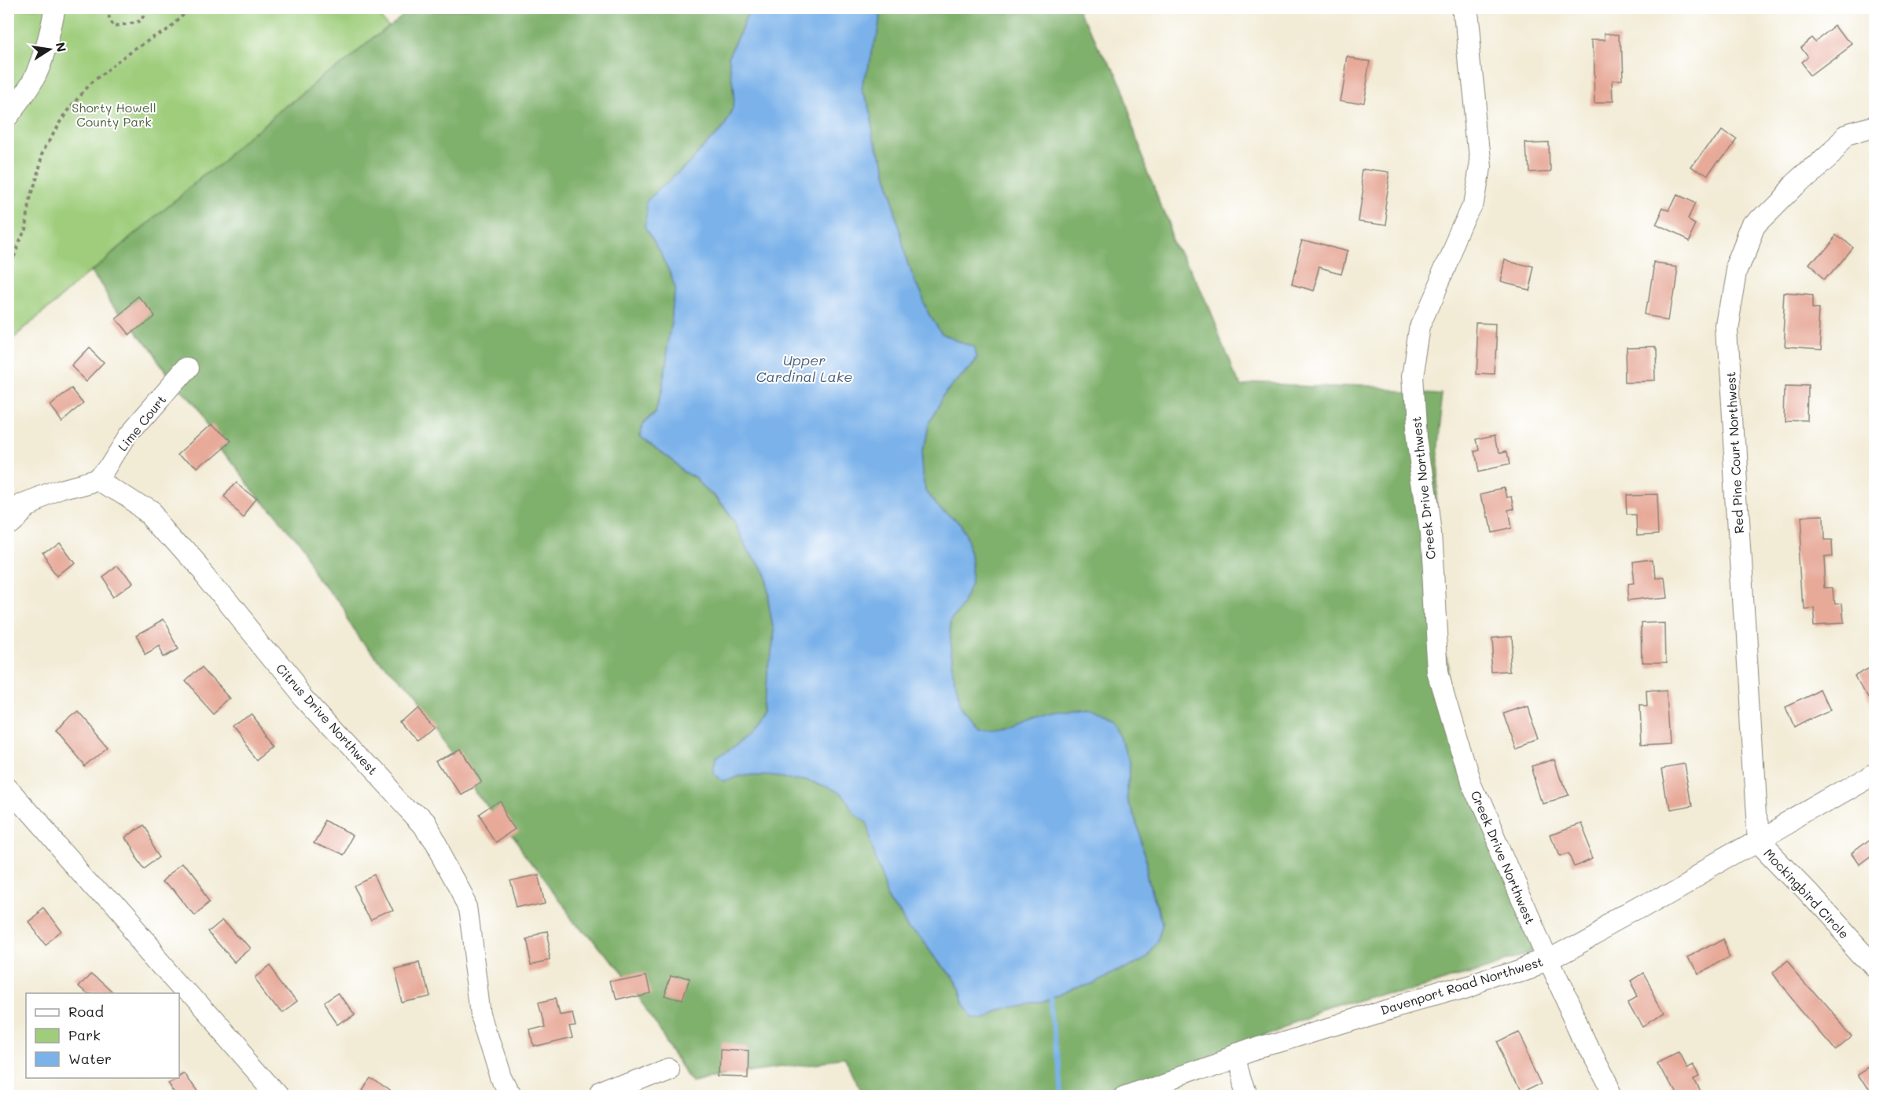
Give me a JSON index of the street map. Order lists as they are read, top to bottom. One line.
{"streets":{"street":["Lime Court","Red Pine Court Northwest","Creek Drive Northwest","Citrus Drive Northwest","Mockingbird Circle","Davenport Road Northwest"]},"crossings":[["Lime Court","Citrus Drive Northwest"],["Red Pine Court Northwest","Mockingbird Circle"],["Red Pine Court Northwest","Davenport Road Northwest"],["Creek Drive Northwest","Davenport Road Northwest"],["Mockingbird Circle","Davenport Road Northwest"]],"water":["Upper Cardinal Lake"],"parks":["Shorty Howell County Park"],"legend":["Road","Park","Water"],"north":"right"}
